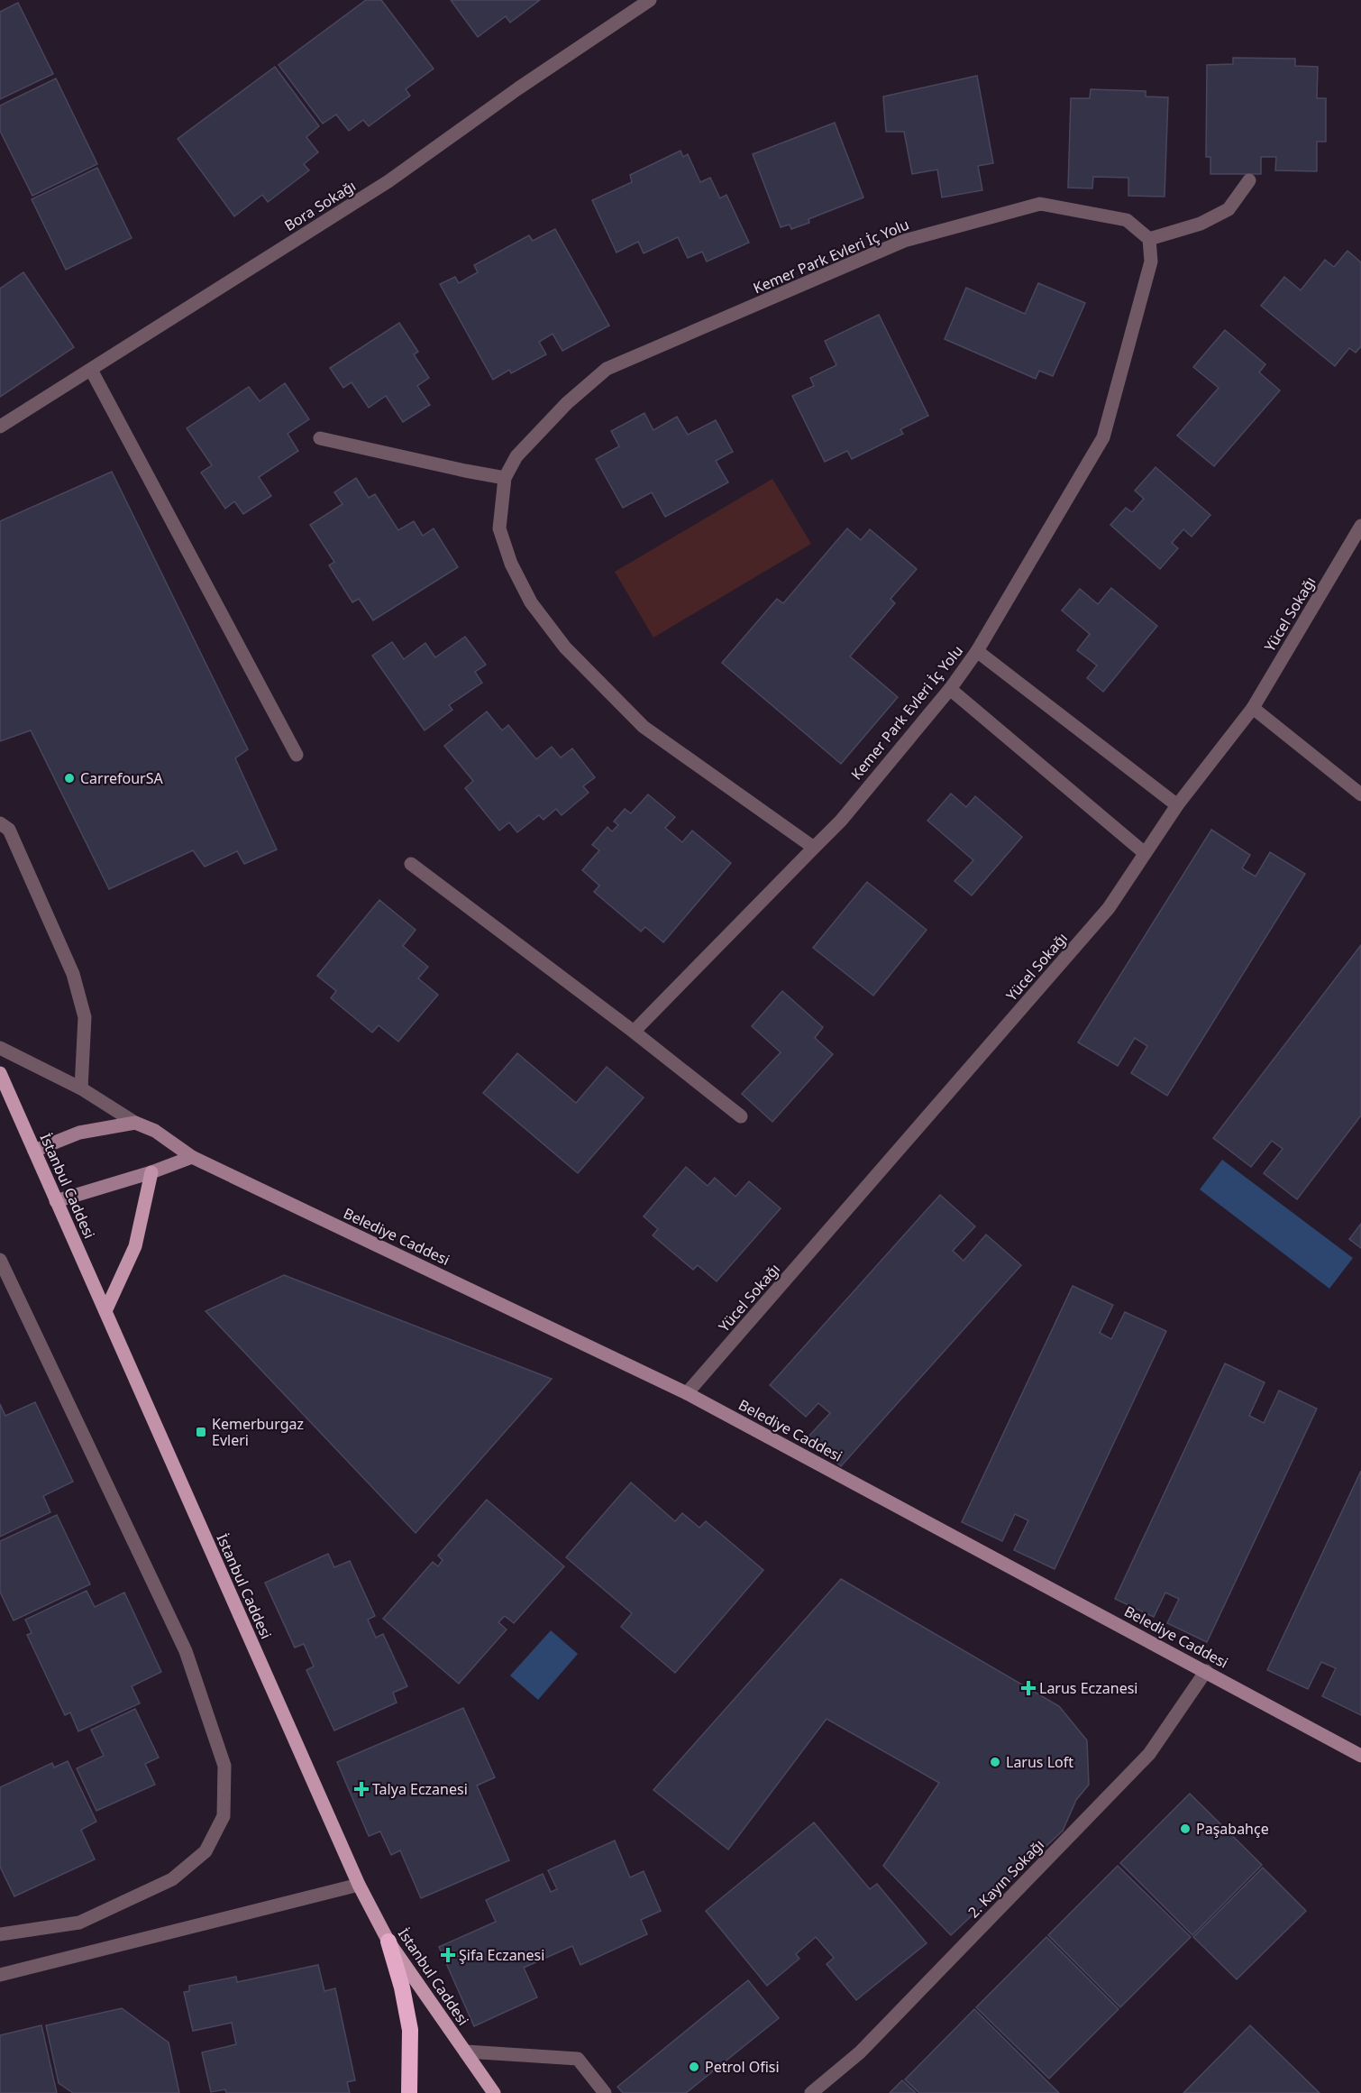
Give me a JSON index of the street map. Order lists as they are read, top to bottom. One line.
{"streets":{"main road":["İstanbul Caddesi","Belediye Caddesi"],"street":["Bora Sokağı","Kemer Park Evleri İç Yolu","Yücel Sokağı","2. Kayın Sokağı"]},"crossings":[["Yücel Sokağı","Belediye Caddesi"],["Belediye Caddesi","2. Kayın Sokağı"]],"places":{"other":["CarrefourSA","Larus Loft","Paşabahçe","Petrol Ofisi"],"transit":["Kemerburgaz Evleri"],"health":["Larus Eczanesi","Talya Eczanesi","Şifa Eczanesi"]}}
